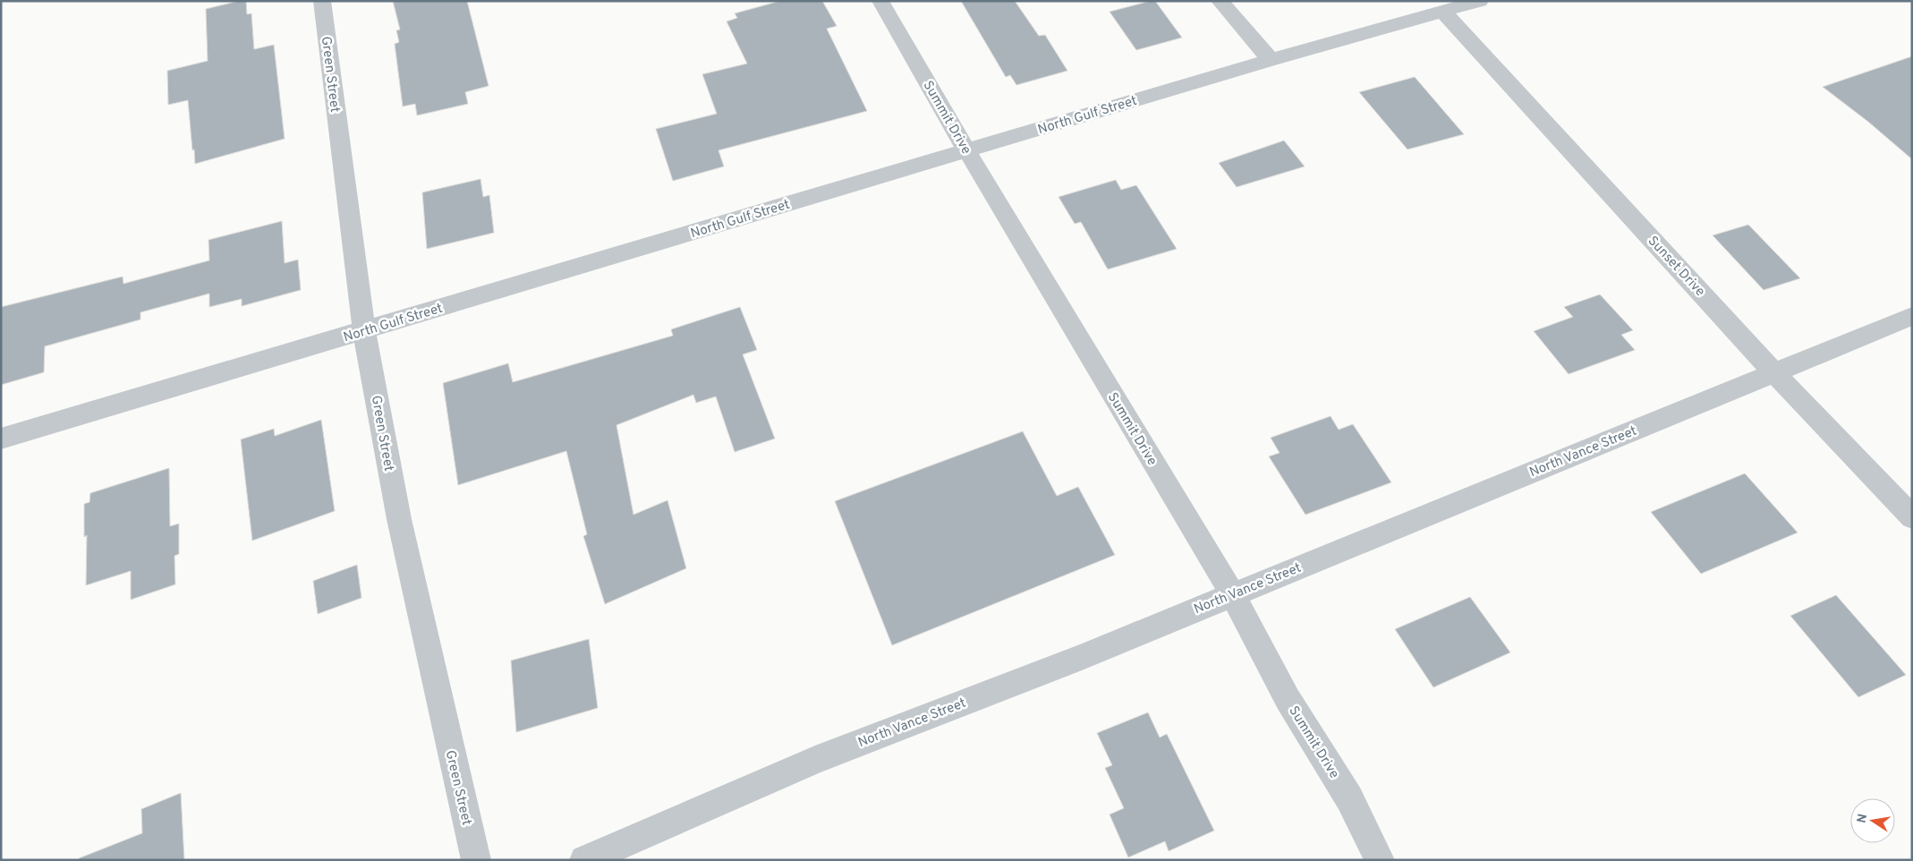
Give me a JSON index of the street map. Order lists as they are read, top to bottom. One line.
{"streets":{"street":["Green Street","North Gulf Street","Summit Drive","Sunset Drive","North Vance Street"]},"crossings":[["Green Street","North Gulf Street"],["North Gulf Street","Summit Drive"],["North Gulf Street","Sunset Drive"],["Summit Drive","North Vance Street"],["Sunset Drive","North Vance Street"]],"north":"left"}
